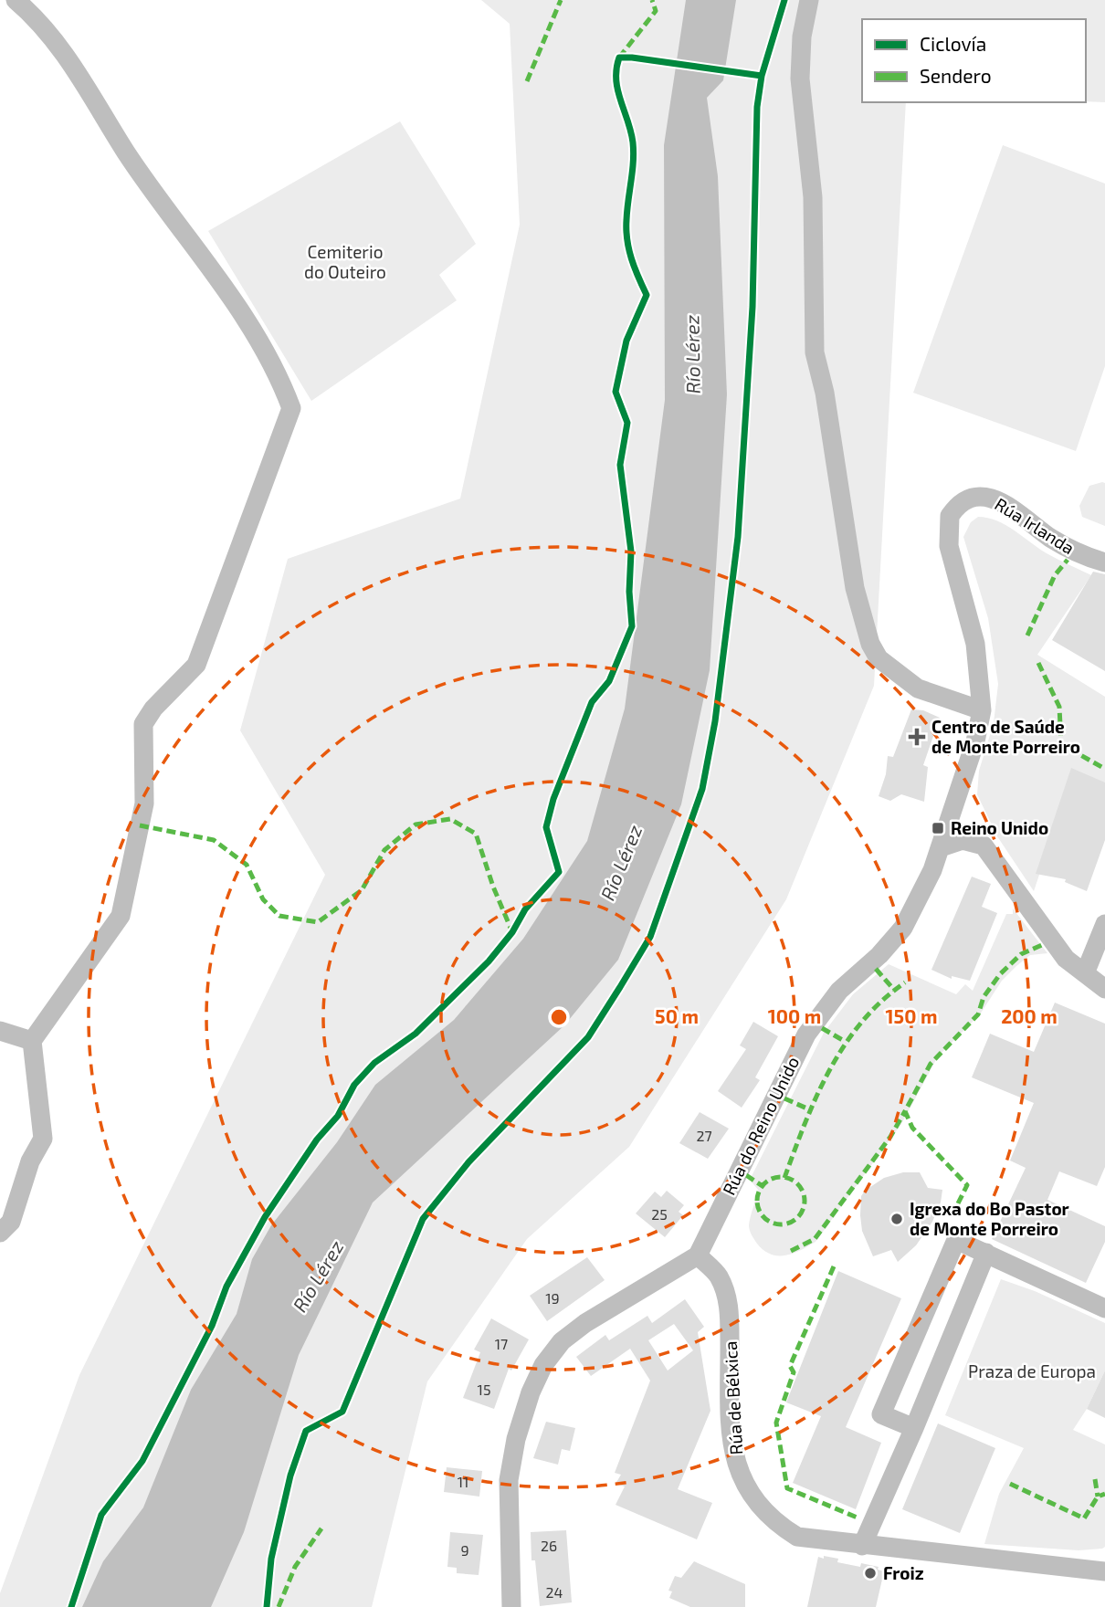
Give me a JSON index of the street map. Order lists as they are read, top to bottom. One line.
{"streets":{"street":["Rúa Irlanda","Rúa do Reino Unido","Rúa de Bélxica"]},"crossings":[["Rúa Irlanda","Rúa do Reino Unido"],["Rúa do Reino Unido","Rúa de Bélxica"]],"water":["Río Lérez"],"parks":["Cemiterio do Outeiro","Praza de Europa"],"places":{"health":["Centro de Saúde de Monte Porreiro"],"transit":["Reino Unido"],"other":["Igrexa do Bo Pastor de Monte Porreiro","Froiz"]},"house_numbers":["27","25","19","17","15","11","26","9","24"],"legend":["Ciclovía","Sendero"],"rings":["50 m","100 m","150 m","200 m"]}
